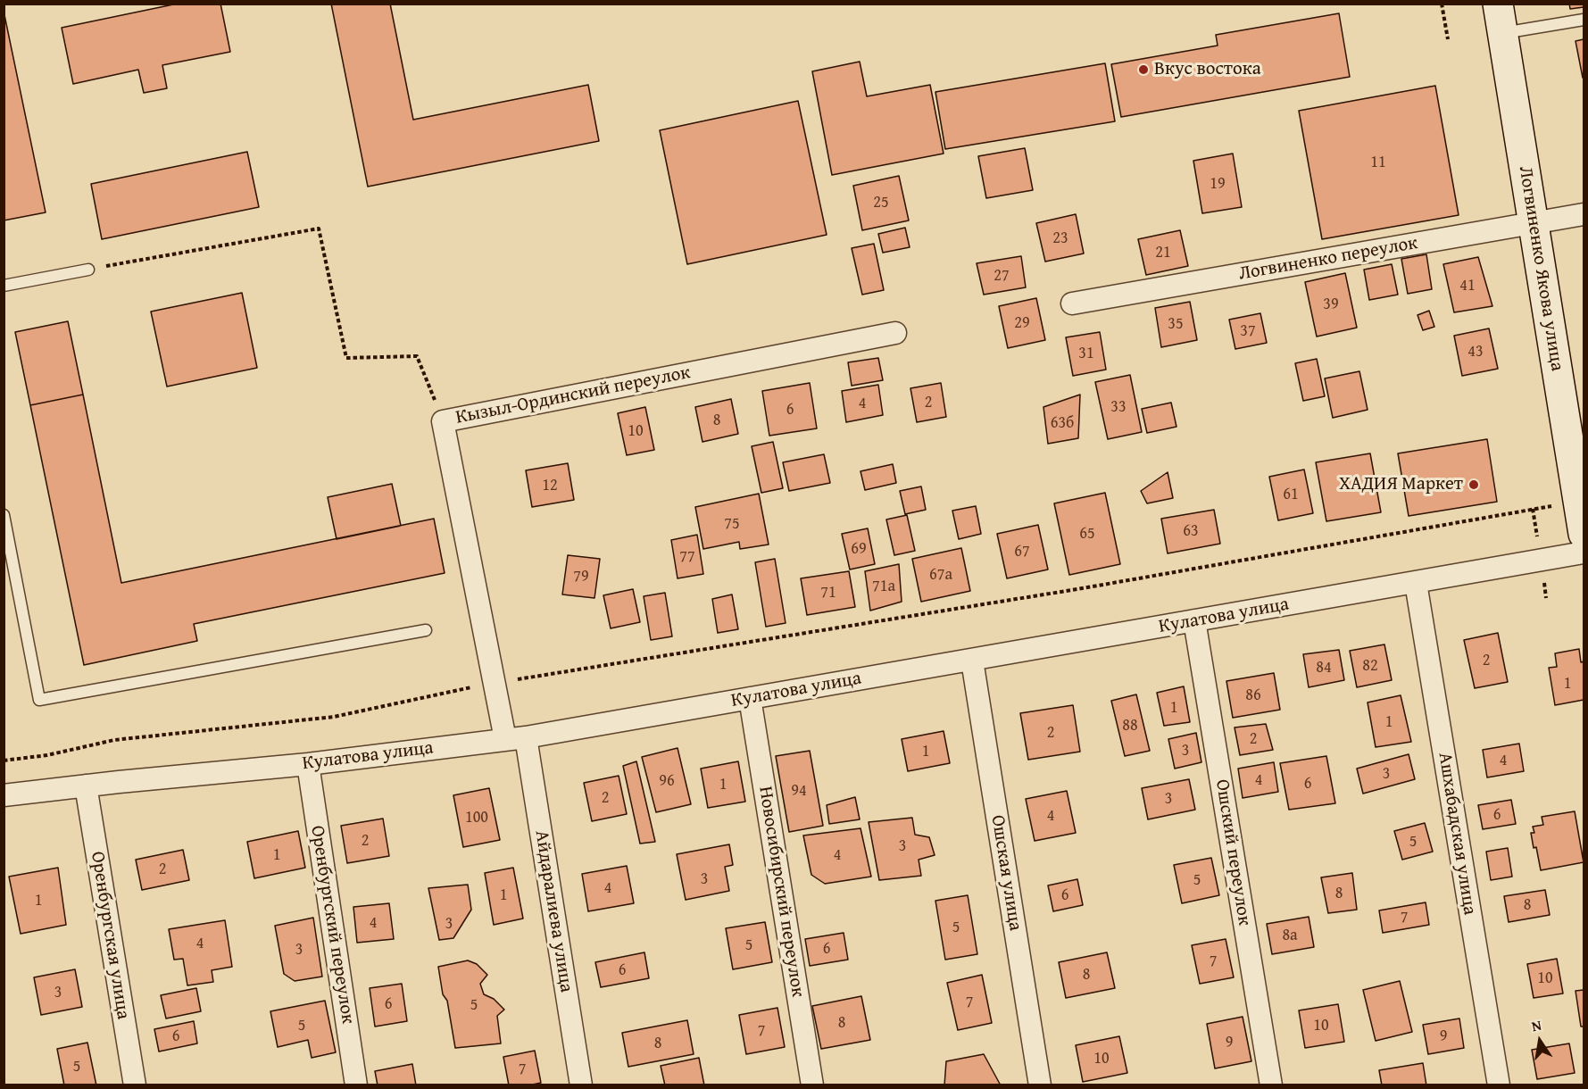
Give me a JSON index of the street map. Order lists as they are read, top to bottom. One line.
{"streets":{"street":["Логвиненко переулок","Логвиненко Якова улица","Кызыл-Ординский переулок","Кулатова улица","Ашхабадская улица","Ошский переулок","Ошская улица","Новосибирский переулок","Айдаралиева улица","Оренбургский переулок","Оренбургская улица"]},"crossings":[["Логвиненко переулок","Логвиненко Якова улица"],["Кызыл-Ординский переулок","Кулатова улица"],["Кызыл-Ординский переулок","Айдаралиева улица"],["Кулатова улица","Ашхабадская улица"],["Кулатова улица","Ошский переулок"],["Кулатова улица","Ошская улица"],["Кулатова улица","Новосибирский переулок"],["Кулатова улица","Айдаралиева улица"],["Кулатова улица","Оренбургский переулок"],["Кулатова улица","Оренбургская улица"]],"places":["Вкус востока","ХАДИЯ Маркет"],"house_numbers":["11","19","25","23","21","27","41","39","29","35","37","43","31","2","4","33","6","8","63б","10","12","61","75","63","65","69","67","77","67а","79","71а","71","2","82","84","1","86","1","1","88","2","2","3","1","4","3","4","96","6","1","94","2","3","6","4","100","2","5","3","1","4","2","3","5","4","8","1","6","1","8","7","4","3","5","8а","4","5","6","3","7","6","8","10","3","7","6","5","8","5","10","7","6","9","9","8","10","5","7"],"north":"top"}
